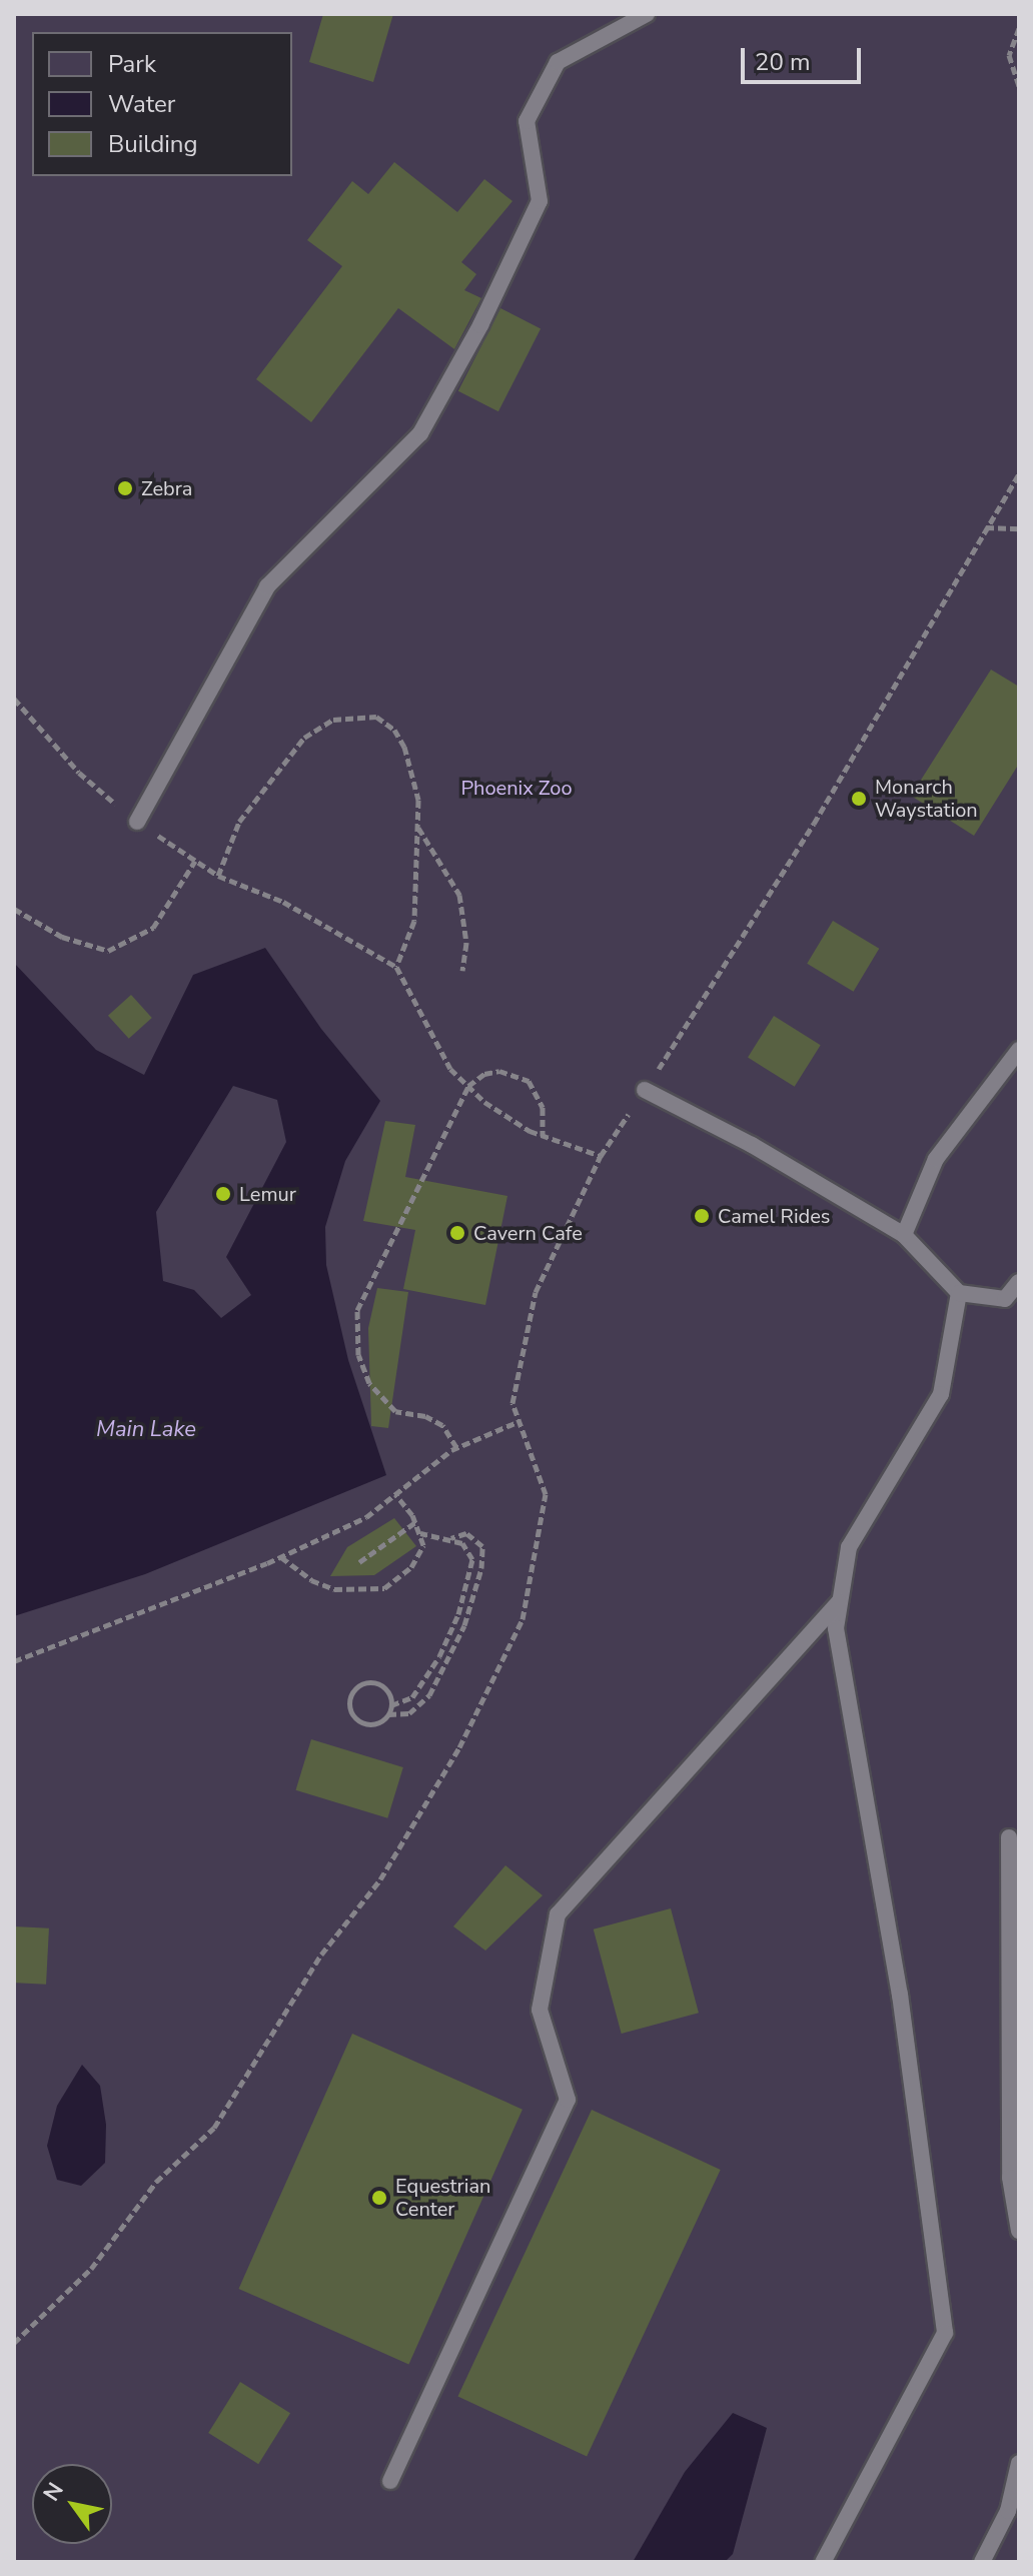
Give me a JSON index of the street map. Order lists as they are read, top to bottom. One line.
{"water":["Main Lake"],"parks":["Phoenix Zoo"],"places":["Zebra","Monarch Waystation","Lemur","Camel Rides","Cavern Cafe","Equestrian Center"],"legend":["Park","Water","Building"],"scale_bar":"20 m","north":"top left"}
